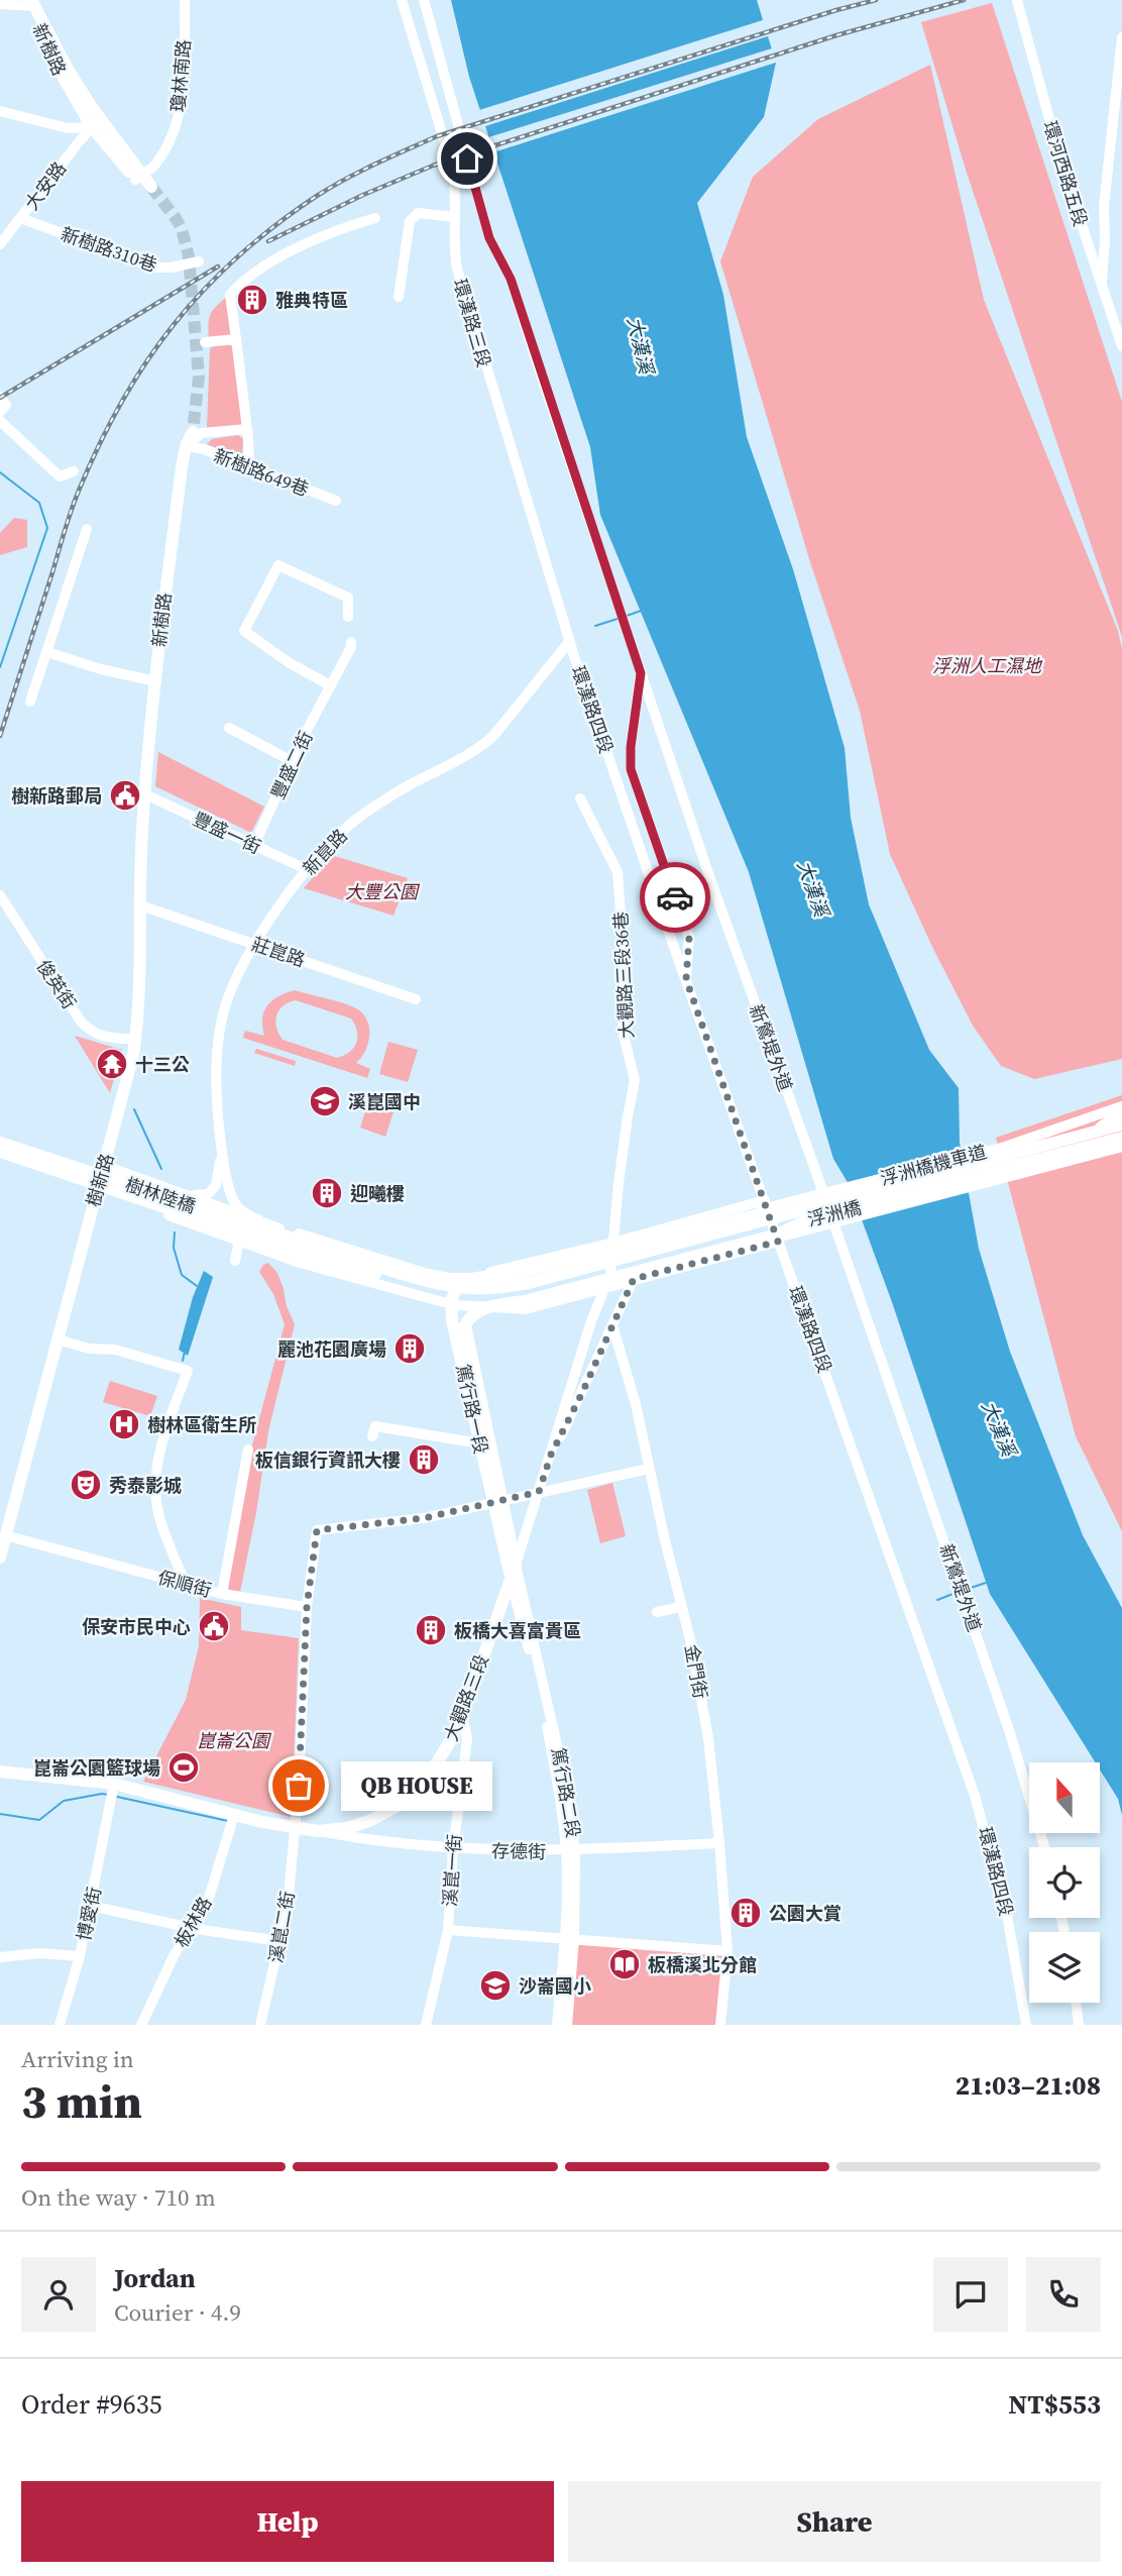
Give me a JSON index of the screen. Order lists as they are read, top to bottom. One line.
{"streets":{"main road":["新樹路","樹新路","樹林陸橋","浮洲橋","篤行路一段","大觀路三段"],"street":["瓊林南路","環河西路五段","大安路","新樹路310巷","環漢路三段","新樹路649巷","環漢路四段","豐盛二街","豐盛一街","新崑路","莊崑路","大觀路三段36巷","俊英街","新鶯堤外道","浮洲橋機車道","保順街","金門街","篤行路二段","存德街","溪崑一街","博愛街","板林路","溪崑二街"]},"crossings":[["新樹路","瓊林南路"],["新樹路","大安路"],["新樹路","新樹路649巷"],["新樹路","豐盛一街"],["新樹路","樹新路"],["大安路","新樹路310巷"],["環漢路三段","環漢路四段"],["環漢路三段","新崑路"],["環漢路四段","新崑路"],["豐盛二街","豐盛一街"],["豐盛一街","新崑路"],["豐盛一街","樹新路"],["新崑路","莊崑路"],["新崑路","樹林陸橋"],["莊崑路","樹新路"],["大觀路三段36巷","大觀路三段"],["俊英街","樹新路"],["樹新路","保順街"],["樹林陸橋","浮洲橋"],["篤行路一段","大觀路三段"],["篤行路一段","篤行路二段"],["篤行路一段","溪崑二街"],["金門街","大觀路三段"],["金門街","存德街"],["大觀路三段","篤行路二段"],["大觀路三段","存德街"],["大觀路三段","溪崑一街"],["大觀路三段","博愛街"],["大觀路三段","板林路"],["大觀路三段","溪崑二街"],["篤行路二段","存德街"],["存德街","溪崑一街"]],"water":["大漢溪"],"parks":["浮洲人工濕地","大豐公園","崑崙公園"],"places":{"building":["雅典特區","迎曦樓","麗池花園廣場","板信銀行資訊大樓","板橋大喜富貴區","公園大賞"],"public building":["樹新路郵局","保安市民中心"],"temple":["十三公"],"school or university":["溪崑國中","沙崙國小"],"hospital":["樹林區衛生所"],"theatre":["秀泰影城"],"sports":["崑崙公園籃球場"],"other":["QB HOUSE"],"library":["板橋溪北分館"]},"north":"top","page":{"bubble":"QB HOUSE","heading":["3 min","Arriving in","21:03–21:08"],"panel":["Jordan","Courier · 4.9","Order #9635","NT$553"],"bar":"On the way · 710 m","buttons":["Help","Share"]}}
